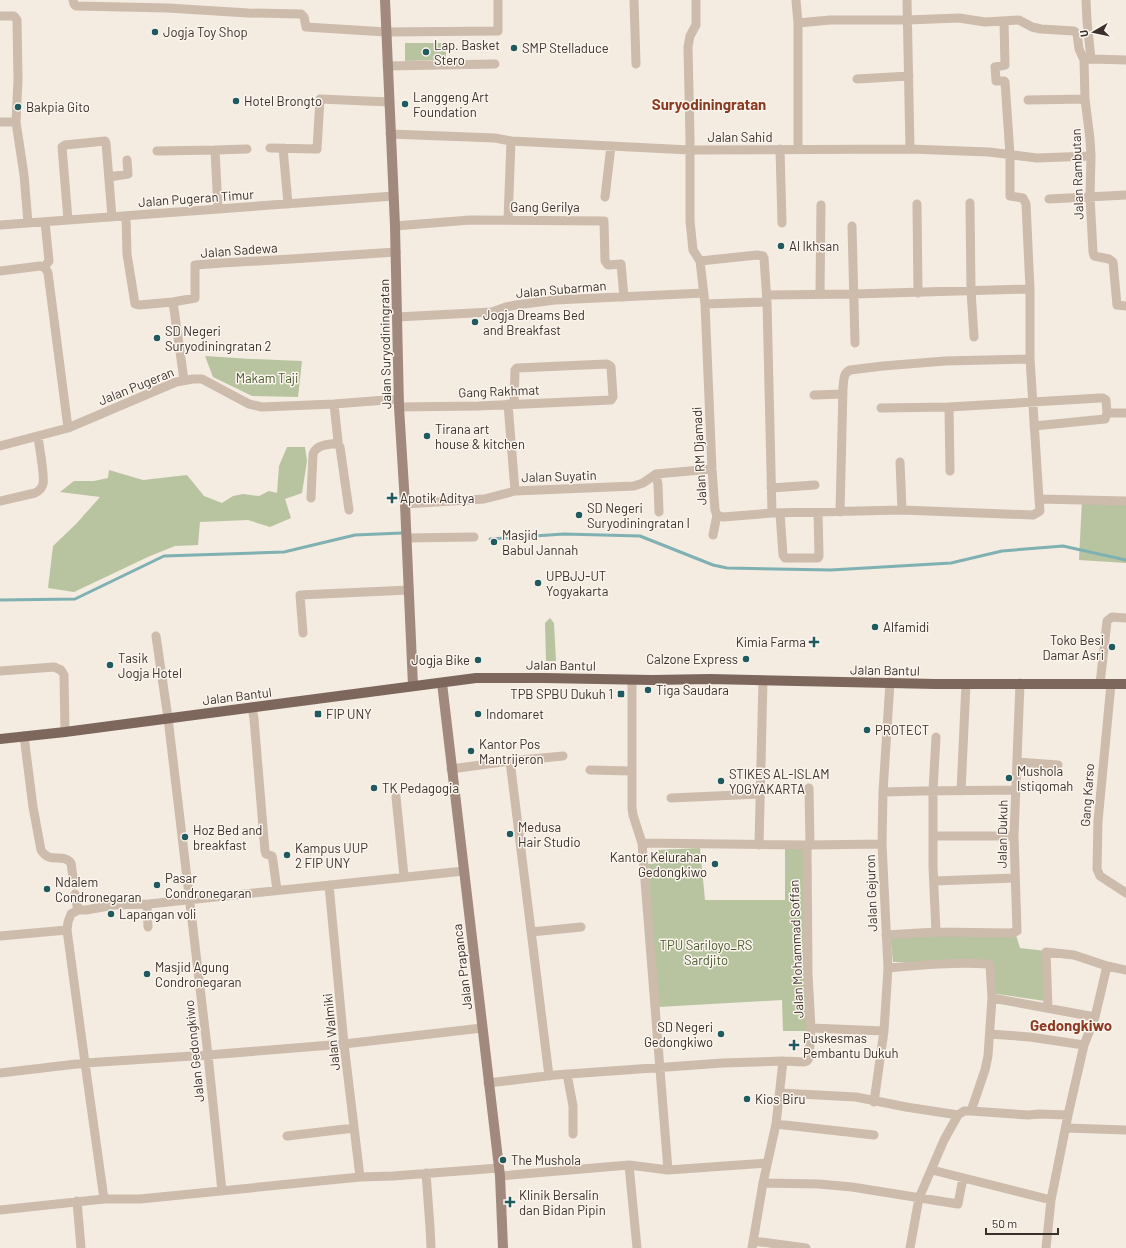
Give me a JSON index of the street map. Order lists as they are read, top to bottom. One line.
{"streets":{"main road":["Jalan Bantul"],"street":["Jalan Sahid","Jalan Rambutan","Jalan Pugeran Timur","Gang Gerilya","Jalan Sadewa","Jalan Subarman","Jalan Suryodiningratan","Jalan Pugeran","Gang Rakhmat","Jalan RM Djamadi","Jalan Suyatin","Gang Karso","Jalan Dukuh","Jalan Gejuron","Jalan Mohammad Soffan","Jalan Prapanca","Jalan Walmiki","Jalan Gedongkiwo"]},"crossings":[["Jalan Sahid","Jalan Rambutan"],["Jalan Sahid","Jalan Suryodiningratan"],["Jalan Sahid","Jalan RM Djamadi"],["Jalan Pugeran Timur","Jalan Suryodiningratan"],["Gang Gerilya","Jalan Subarman"],["Gang Gerilya","Jalan Suryodiningratan"],["Jalan Sadewa","Jalan Suryodiningratan"],["Jalan Subarman","Jalan Suryodiningratan"],["Jalan Subarman","Jalan RM Djamadi"],["Jalan Suryodiningratan","Jalan Pugeran"],["Jalan Suryodiningratan","Gang Rakhmat"],["Jalan Suryodiningratan","Jalan Suyatin"],["Jalan Suryodiningratan","Jalan Bantul"],["Jalan Pugeran","Gang Rakhmat"],["Jalan RM Djamadi","Jalan Suyatin"],["Jalan Bantul","Gang Karso"],["Jalan Bantul","Jalan Dukuh"],["Jalan Bantul","Jalan Gejuron"],["Jalan Bantul","Jalan Prapanca"],["Jalan Bantul","Jalan Gedongkiwo"]],"districts":["Suryodiningratan","Gedongkiwo"],"parks":["Makam Taji","TPU Sariloyo_RS Sardjito"],"places":{"other":["Jogja Toy Shop","SMP Stelladuce","Lap. Basket Stero","Hotel Brongto","Langgeng Art Foundation","Bakpia Gito","Al Ikhsan","Jogja Dreams Bed and Breakfast","SD Negeri Suryodiningratan 2","Tirana art house & kitchen","SD Negeri Suryodiningratan I","Masjid Babul Jannah","UPBJJ-UT Yogyakarta","Alfamidi","Toko Besi Damar Asri","Calzone Express","Jogja Bike","Tasik Jogja Hotel","Tiga Saudara","Indomaret","PROTECT","Kantor Pos Mantrijeron","Mushola Istiqomah","STIKES AL-ISLAM YOGYAKARTA","TK Pedagogia","Medusa Hair Studio","Hoz Bed and breakfast","Kampus UUP 2 FIP UNY","Kantor Kelurahan Gedongkiwo","Pasar Condronegaran","Ndalem Condronegaran","Lapangan voli","Masjid Agung Condronegaran","SD Negeri Gedongkiwo","Kios Biru","The Mushola"],"health":["Apotik Aditya","Kimia Farma","Puskesmas Pembantu Dukuh","Klinik Bersalin dan Bidan Pipin"],"transit":["TPB SPBU Dukuh 1","FIP UNY"]},"scale_bar":"50 m","north":"left"}
